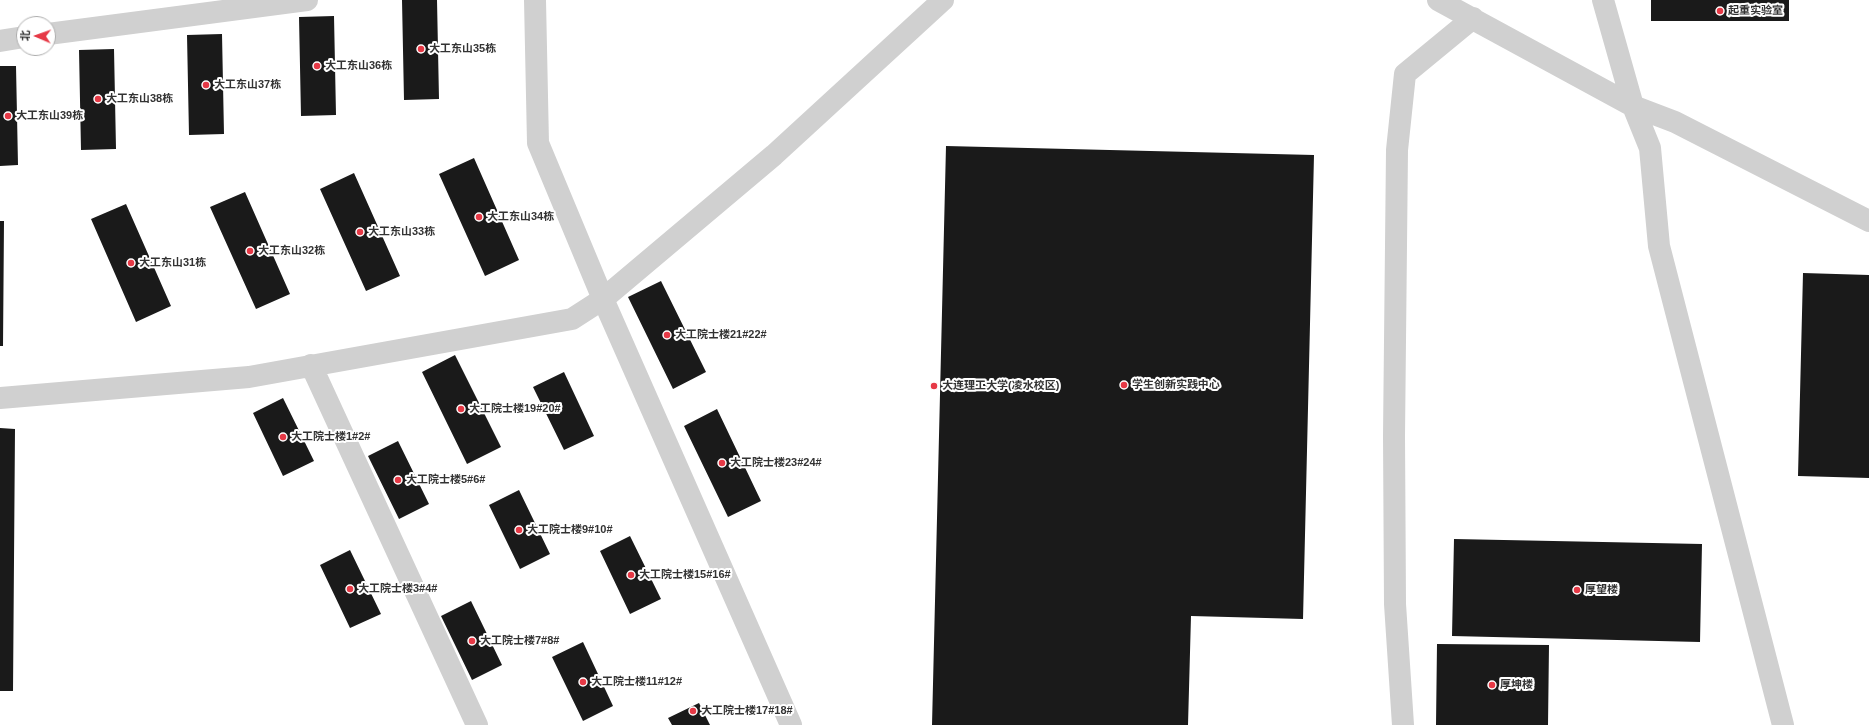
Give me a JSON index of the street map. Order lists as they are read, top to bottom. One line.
{"places":["起重实验室","大工东山35栋","大工东山36栋","大工东山37栋","大工东山38栋","大工东山39栋","大工东山34栋","大工东山33栋","大工东山32栋","大工东山31栋","大工院士楼21#22#","学生创新实践中心","大连理工大学(凌水校区)","大工院士楼19#20#","大工院士楼1#2#","大工院士楼23#24#","大工院士楼5#6#","大工院士楼9#10#","大工院士楼15#16#","大工院士楼3#4#","厚望楼","大工院士楼7#8#","大工院士楼11#12#","厚坤楼","大工院士楼17#18#"],"north":"left"}
